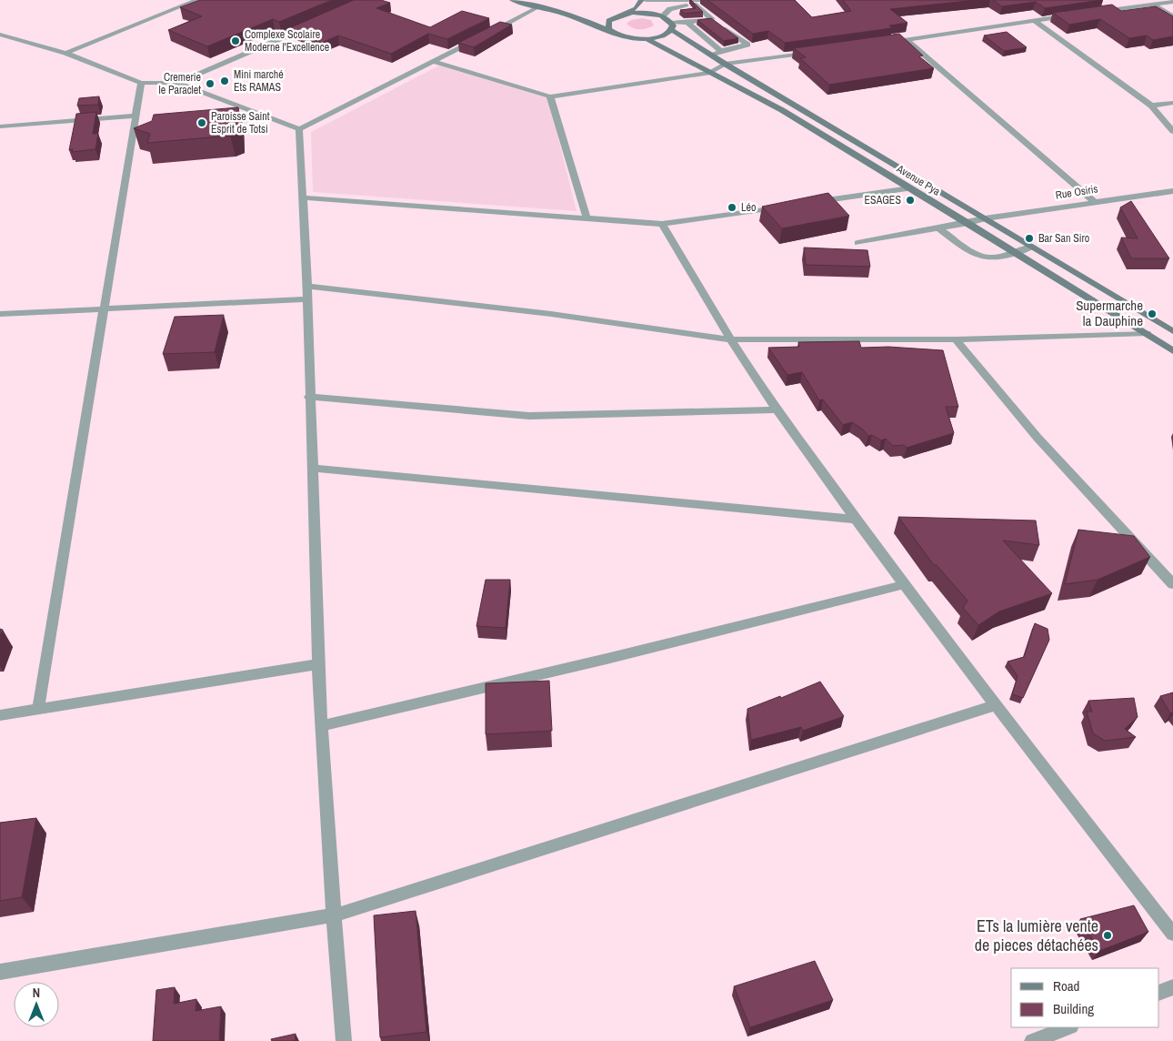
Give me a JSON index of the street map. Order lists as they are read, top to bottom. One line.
{"streets":{"main road":["Avenue Pya"],"street":["Rue Osiris"]},"crossings":[["Avenue Pya","Rue Osiris"]],"places":["Complexe Scolaire Moderne l'Excellence","Mini marché Ets RAMAS","Cremerie le Paraclet","Paroisse Saint Esprit de Totsi","ESAGES","Léo","Bar San Siro","Supermarche la Dauphine","ETs la lumière vente de pieces détachées"],"legend":["Road","Building"],"north":"top"}
